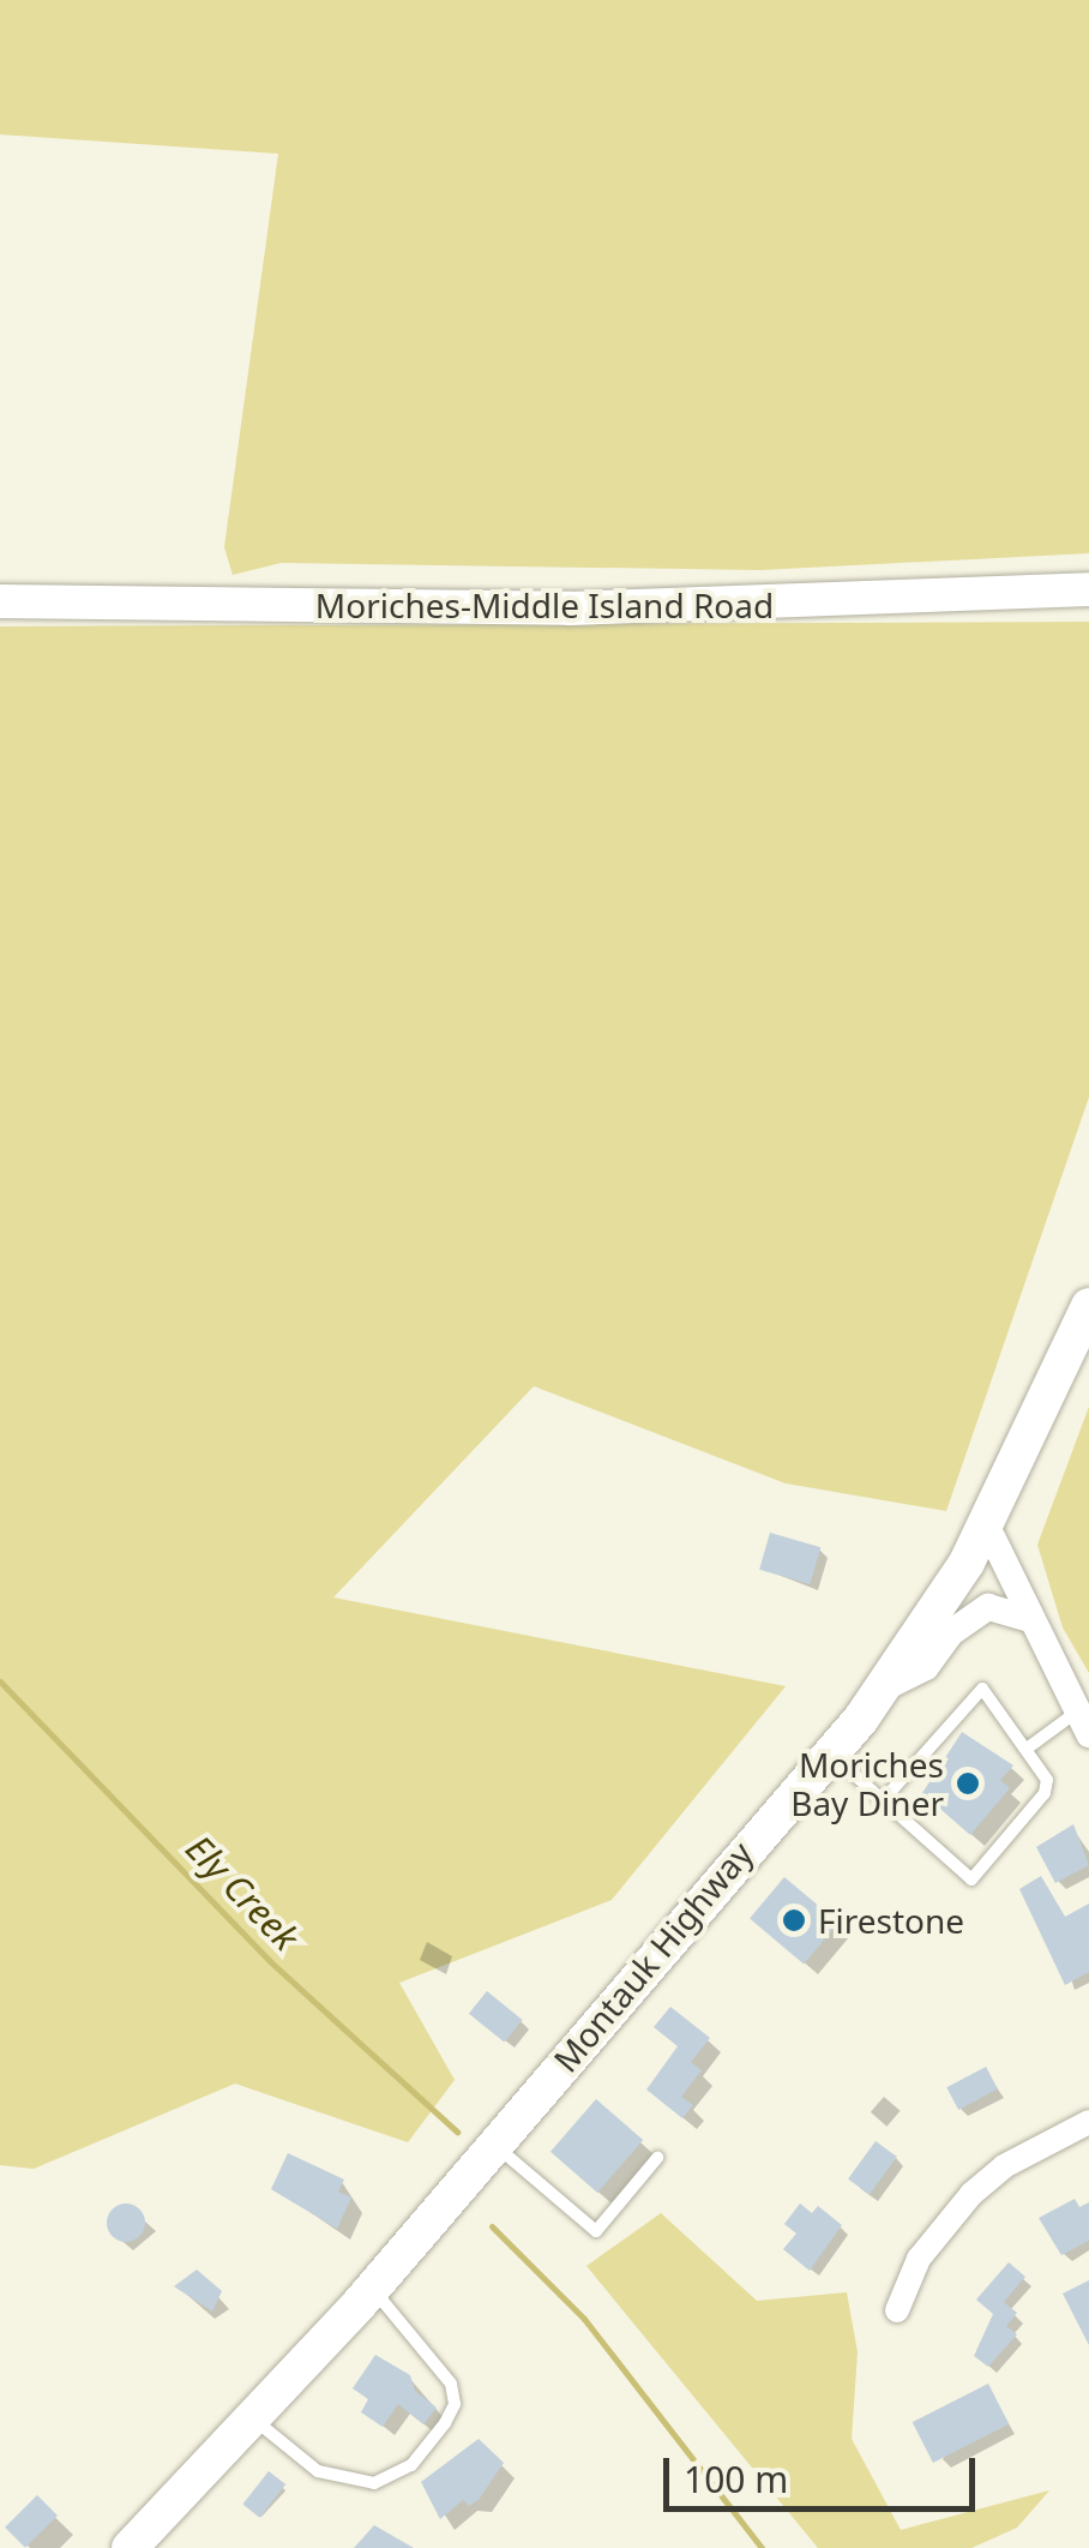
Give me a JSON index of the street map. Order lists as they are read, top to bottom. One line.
{"streets":{"main road":["Moriches-Middle Island Road","Montauk Highway"]},"water":["Ely Creek"],"places":["Moriches Bay Diner","Firestone"],"scale_bar":"100 m"}
